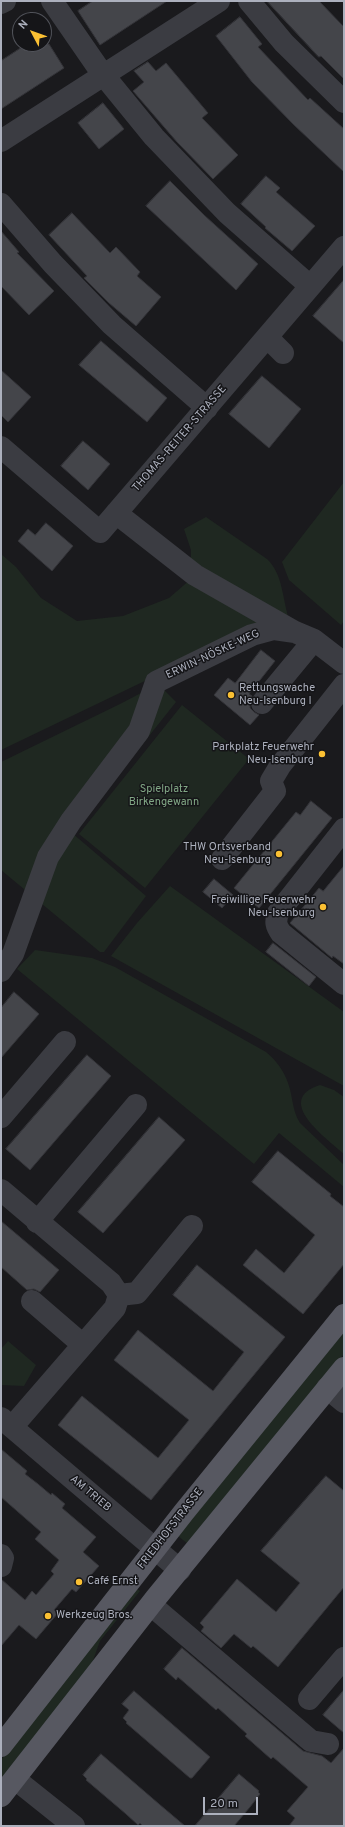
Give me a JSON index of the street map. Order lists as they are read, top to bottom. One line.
{"streets":{"main road":["FRIEDHOFSTRASSE"],"street":["THOMAS-REITER-STRASSE","ERWIN-NÖSKE-WEG","AM TRIEB"]},"crossings":[["AM TRIEB","FRIEDHOFSTRASSE"]],"parks":["Spielplatz Birkengewann"],"places":["Rettungswache Neu-Isenburg I","Parkplatz Feuerwehr Neu-Isenburg","THW Ortsverband Neu-Isenburg","Freiwillige Feuerwehr Neu-Isenburg","Café Ernst","Werkzeug Bros."],"scale_bar":"20 m","north":"top left"}
